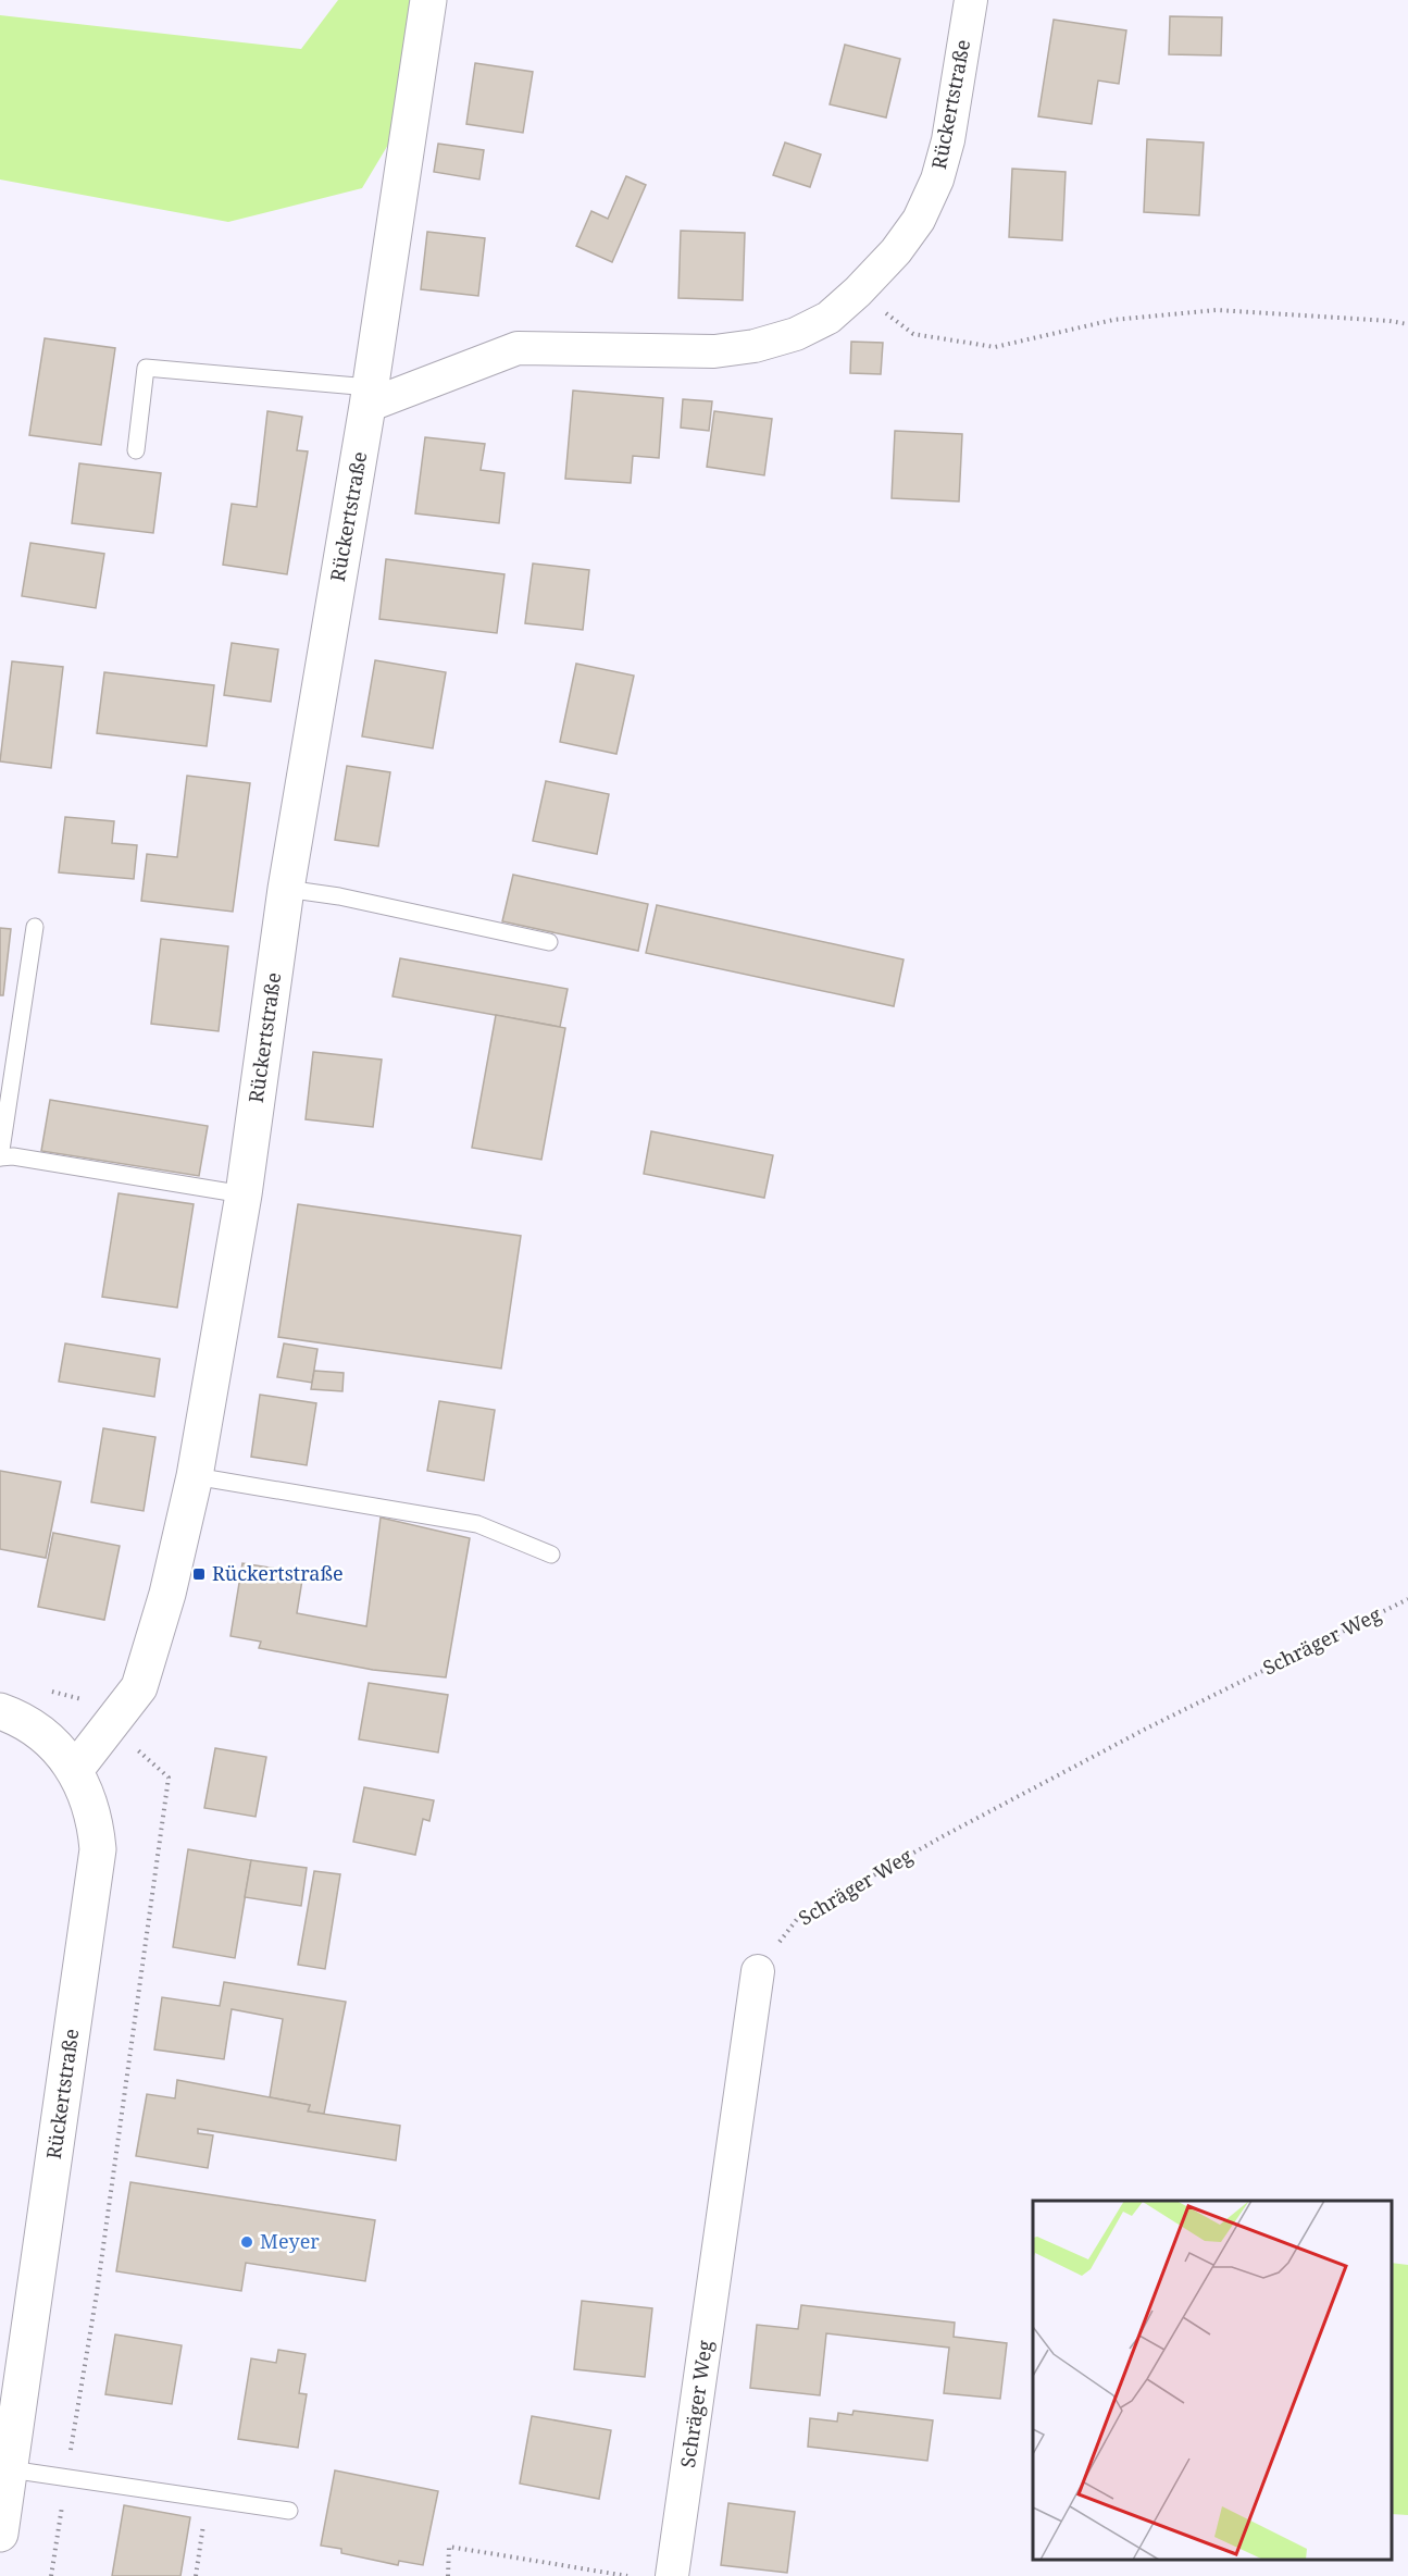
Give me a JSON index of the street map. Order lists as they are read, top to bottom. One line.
{"streets":{"street":["Rückertstraße","Schräger Weg"]},"places":{"transit":["Rückertstraße"],"other":["Meyer"]}}
